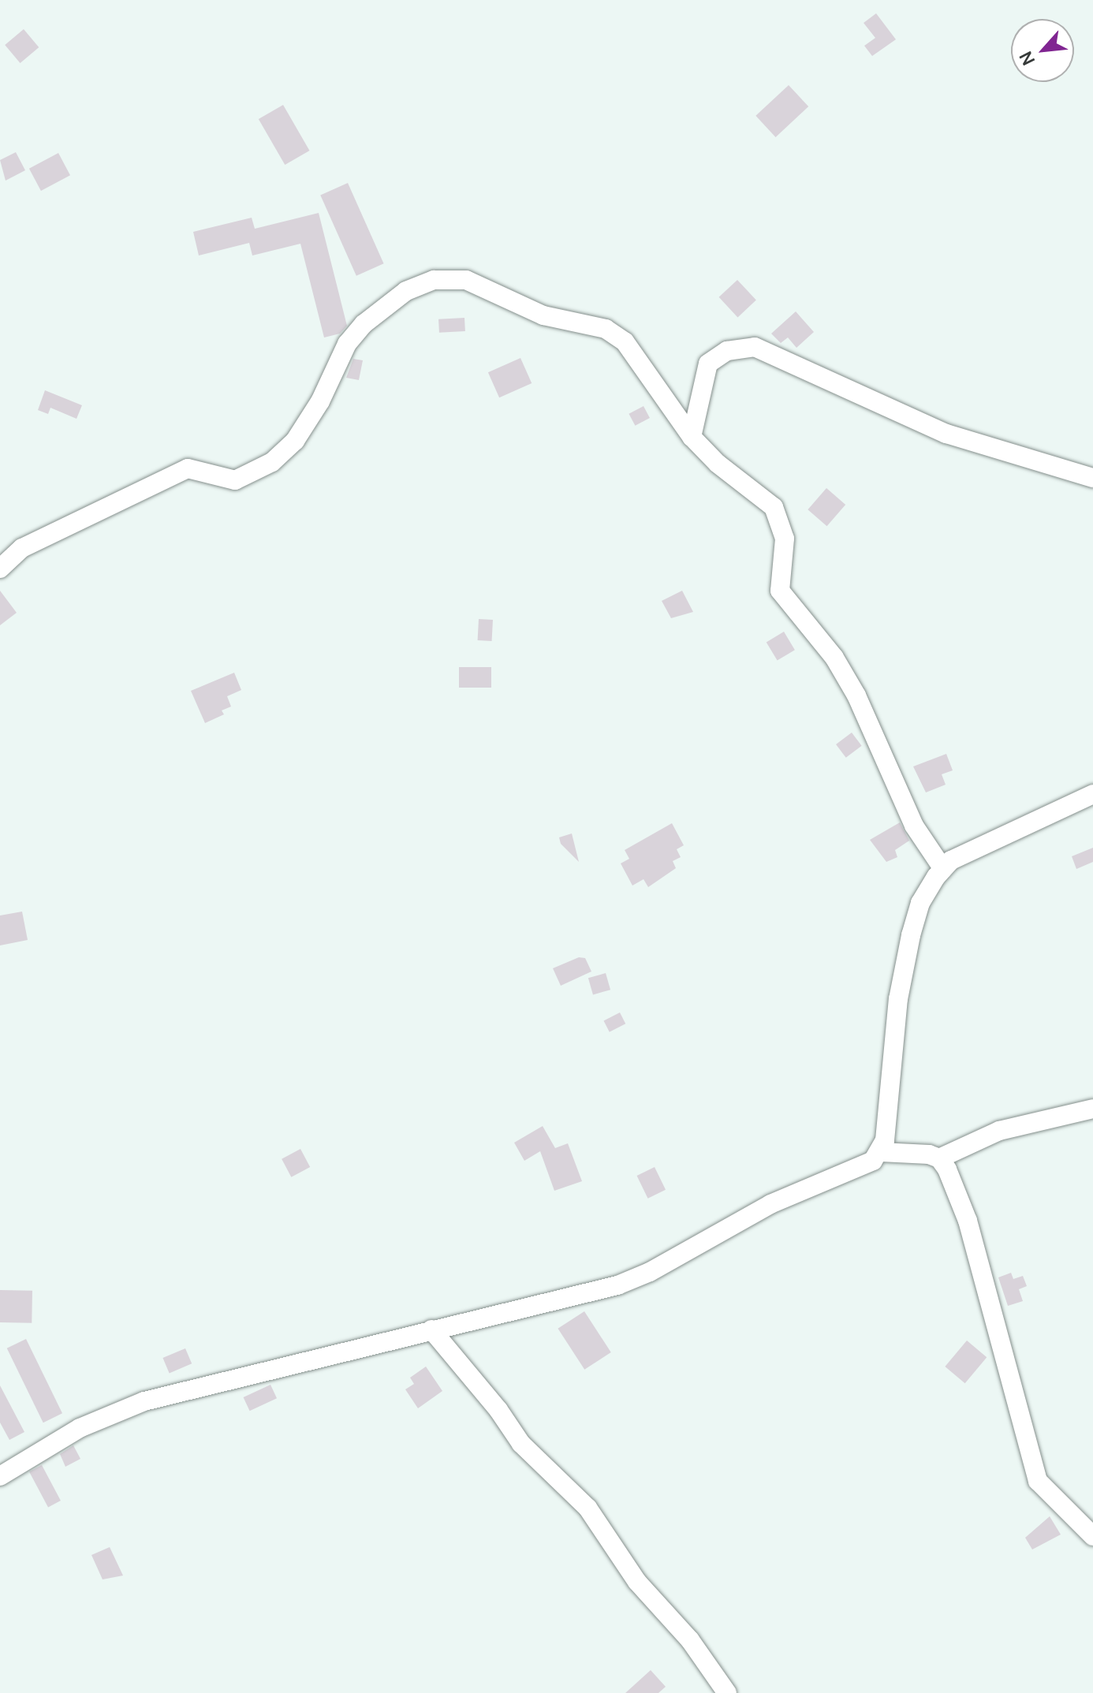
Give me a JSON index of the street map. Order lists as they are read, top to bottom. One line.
{"north":"bottom left"}
